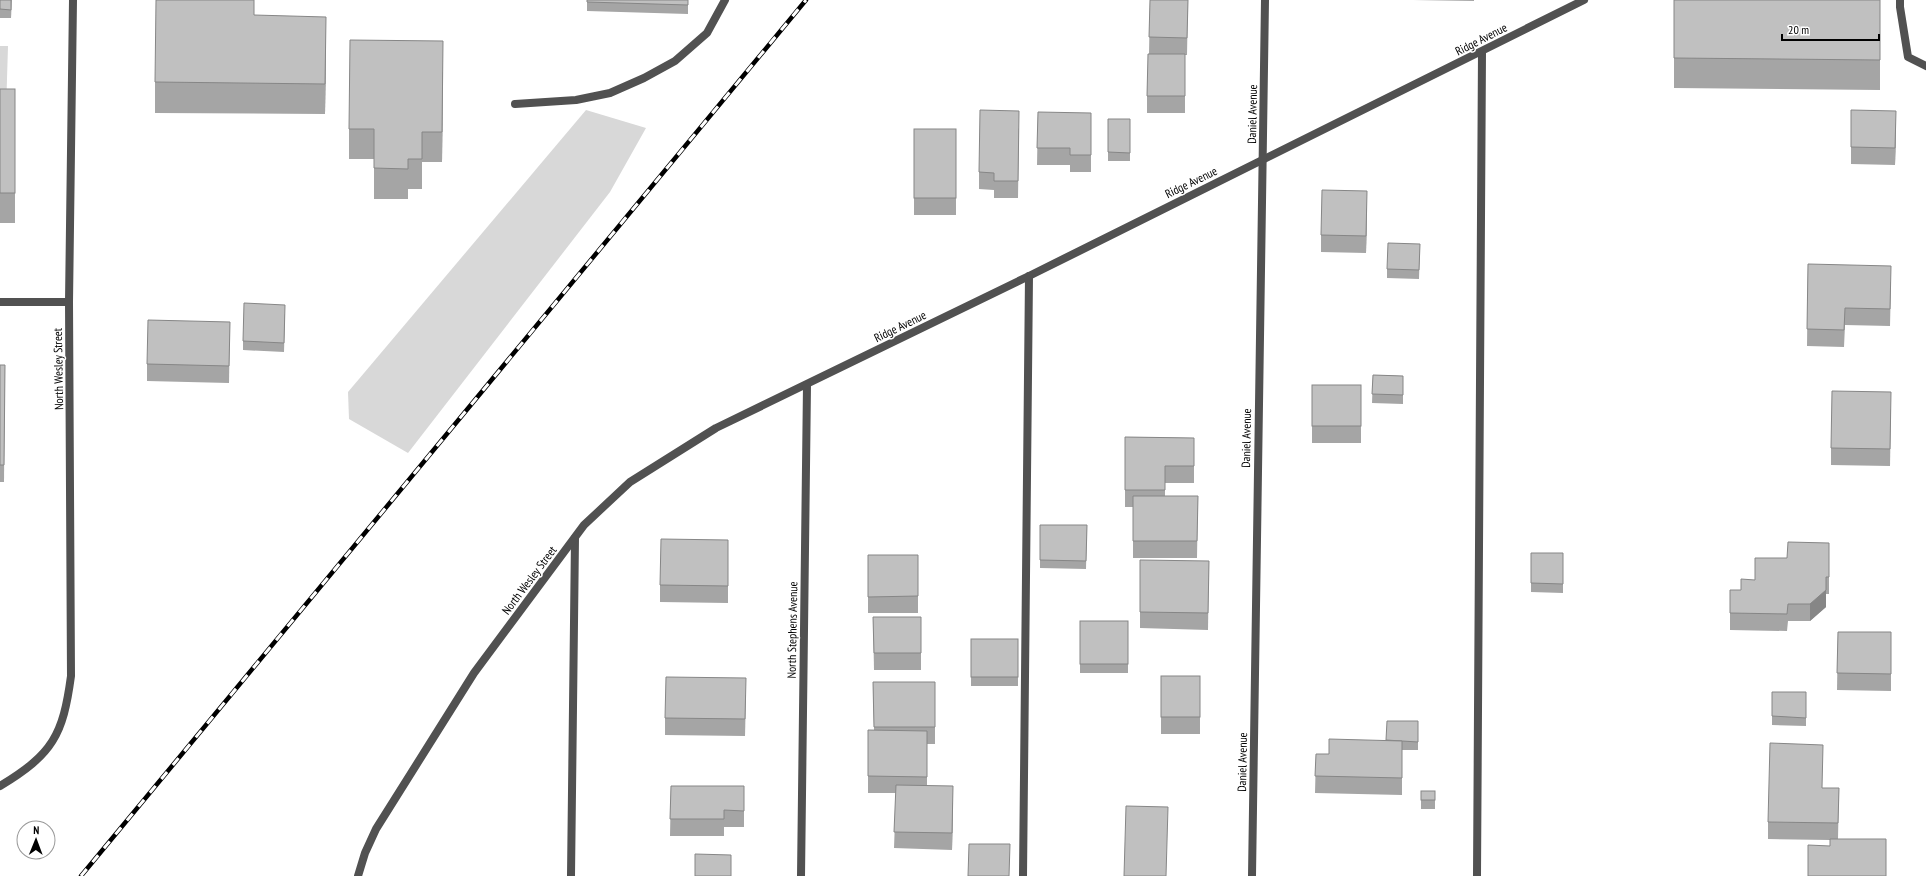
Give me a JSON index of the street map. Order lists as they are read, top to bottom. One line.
{"streets":{"street":["Ridge Avenue","Daniel Avenue","North Wesley Street","North Stephens Avenue"]},"crossings":[["Ridge Avenue","Daniel Avenue"],["Ridge Avenue","North Wesley Street"],["Ridge Avenue","North Stephens Avenue"],["North Wesley Street","North Stephens Avenue"]],"scale_bar":"20 m","north":"top"}
